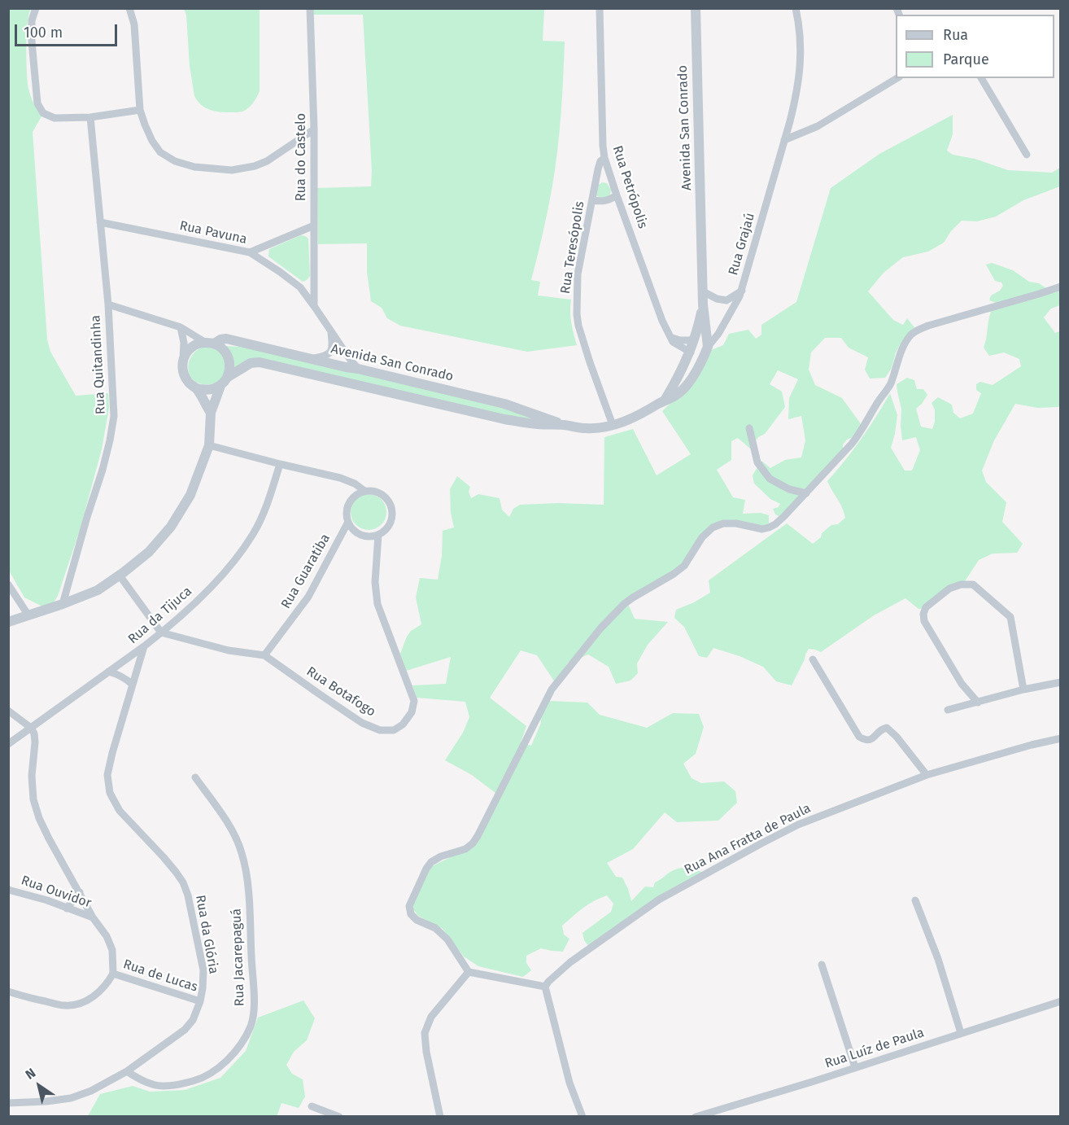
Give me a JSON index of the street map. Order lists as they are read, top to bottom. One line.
{"streets":{"street":["Avenida San Conrado","Rua do Castelo","Rua Petrópolis","Rua Pavuna","Rua Grajaú","Rua Teresópolis","Rua Quitandinha","Rua Guaratiba","Rua da Tijuca","Rua Botafogo","Rua Ana Fratta de Paula","Rua Ouvidor","Rua da Glória","Rua Jacarepaguá","Rua de Lucas","Rua Luíz de Paula"]},"crossings":[["Avenida San Conrado","Rua Pavuna"],["Avenida San Conrado","Rua Grajaú"],["Avenida San Conrado","Rua Teresópolis"],["Rua do Castelo","Rua Pavuna"],["Rua Petrópolis","Rua Teresópolis"],["Rua Pavuna","Rua Quitandinha"],["Rua Guaratiba","Rua Botafogo"],["Rua da Tijuca","Rua Botafogo"],["Rua da Tijuca","Rua da Glória"],["Rua Ouvidor","Rua de Lucas"],["Rua da Glória","Rua Jacarepaguá"],["Rua da Glória","Rua de Lucas"]],"legend":["Rua","Parque"],"scale_bar":"100 m","north":"top left"}
